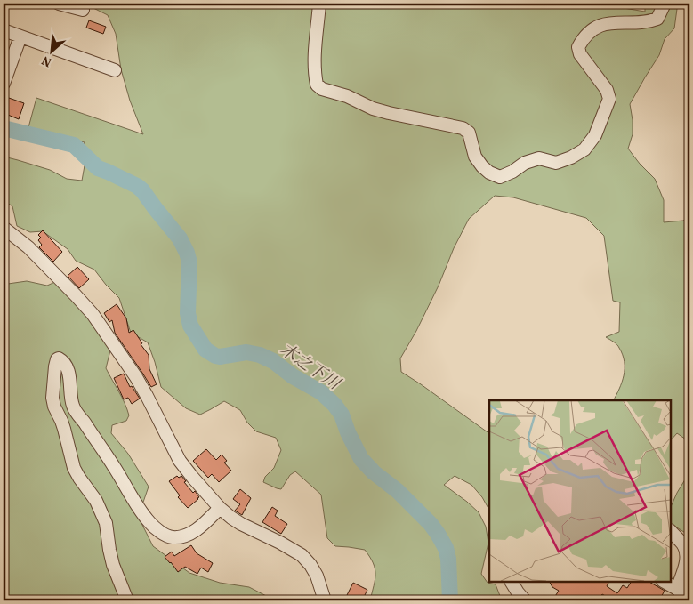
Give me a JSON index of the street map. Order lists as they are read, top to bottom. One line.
{"water":["木之下川"],"north":"bottom left"}
